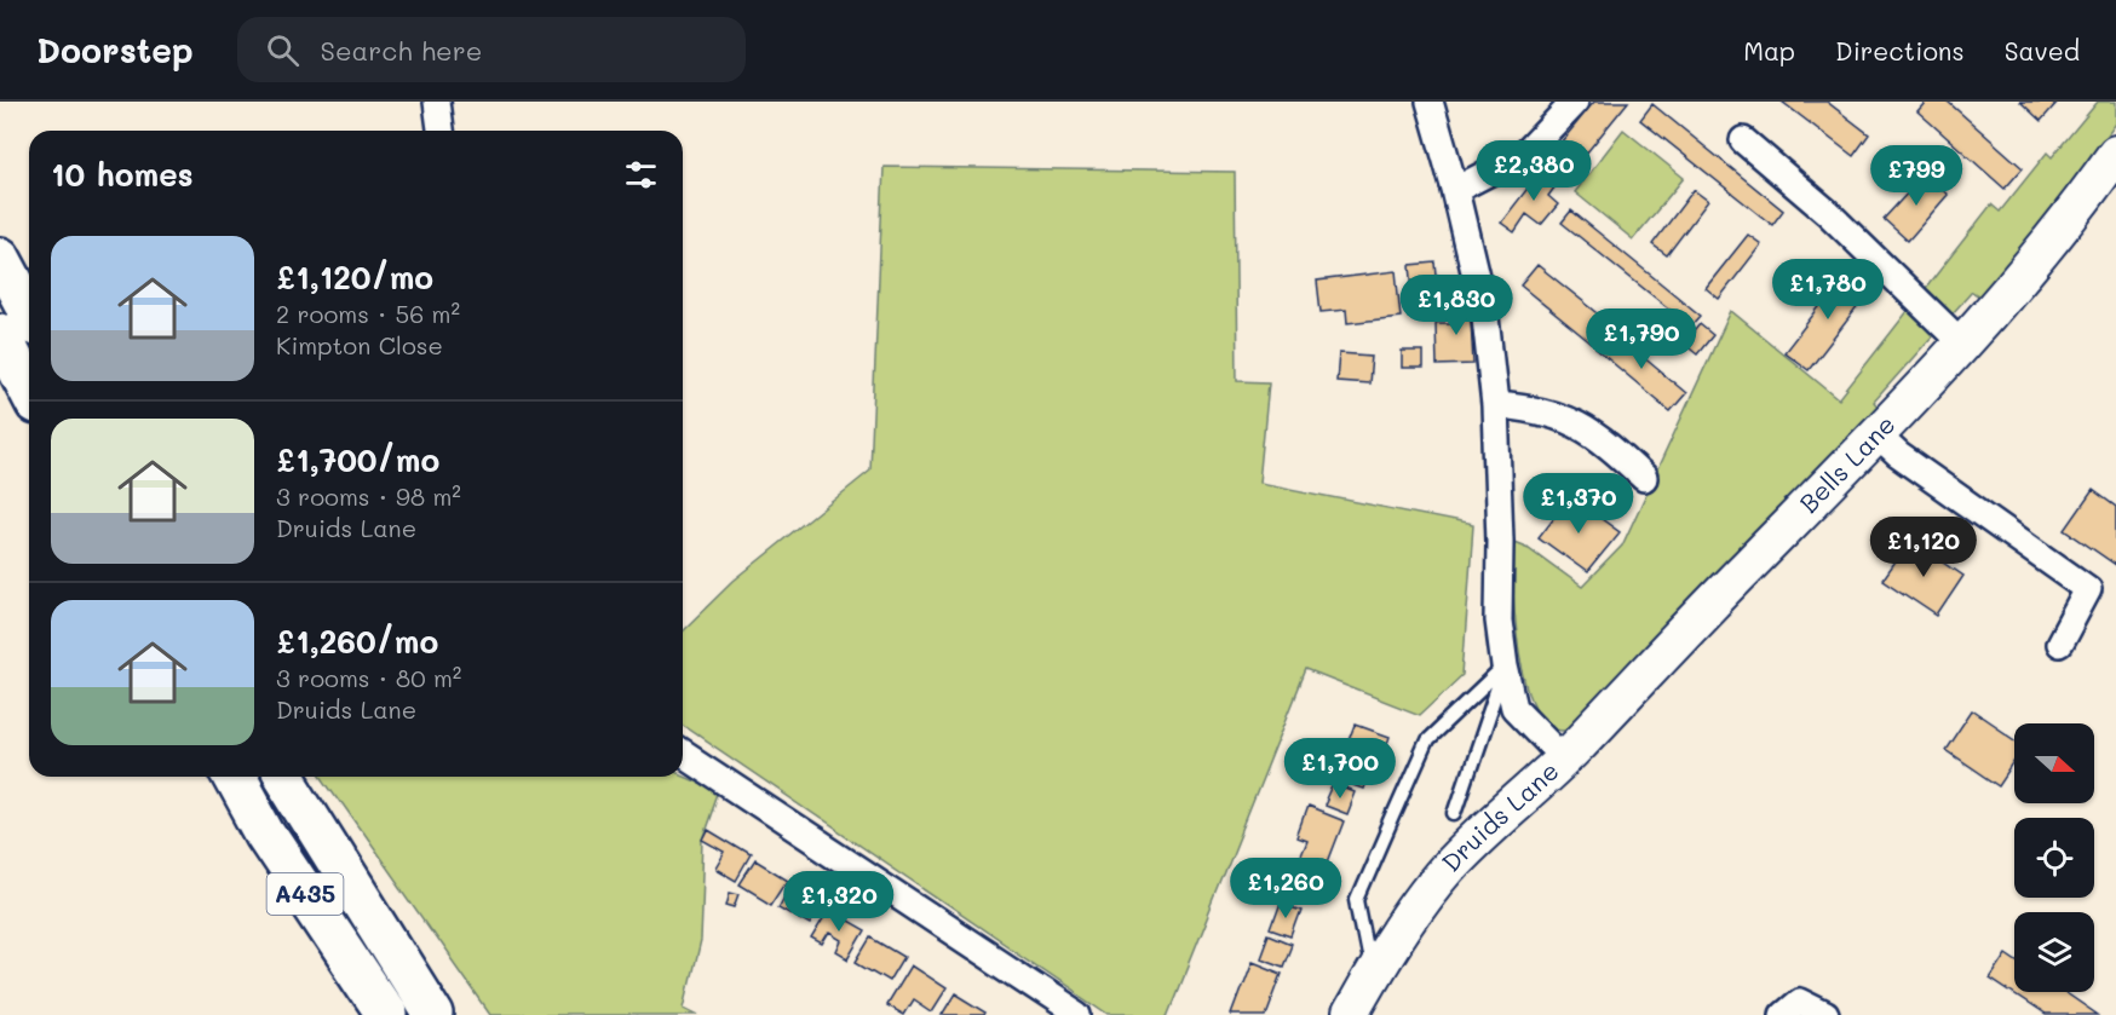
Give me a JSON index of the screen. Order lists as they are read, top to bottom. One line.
{"streets":{"highway":["A435"],"street":["Bells Lane","Druids Lane"]},"crossings":[["Bells Lane","Druids Lane"]],"north":"right","page":{"header":"Doorstep","search":"Search here","nav":["Map","Directions","Saved"],"heading":"10 homes","price":["£2,380","£799","£1,780","£1,830","£1,790","£1,370","£1,120","£1,700","£1,260","£1,320"],"list":[{"name":"£1,120/mo","note":"2 rooms · 56 m² · Kimpton Close"},{"name":"£1,700/mo","note":"3 rooms · 98 m² · Druids Lane"},{"name":"£1,260/mo","note":"3 rooms · 80 m² · Druids Lane"}]}}
